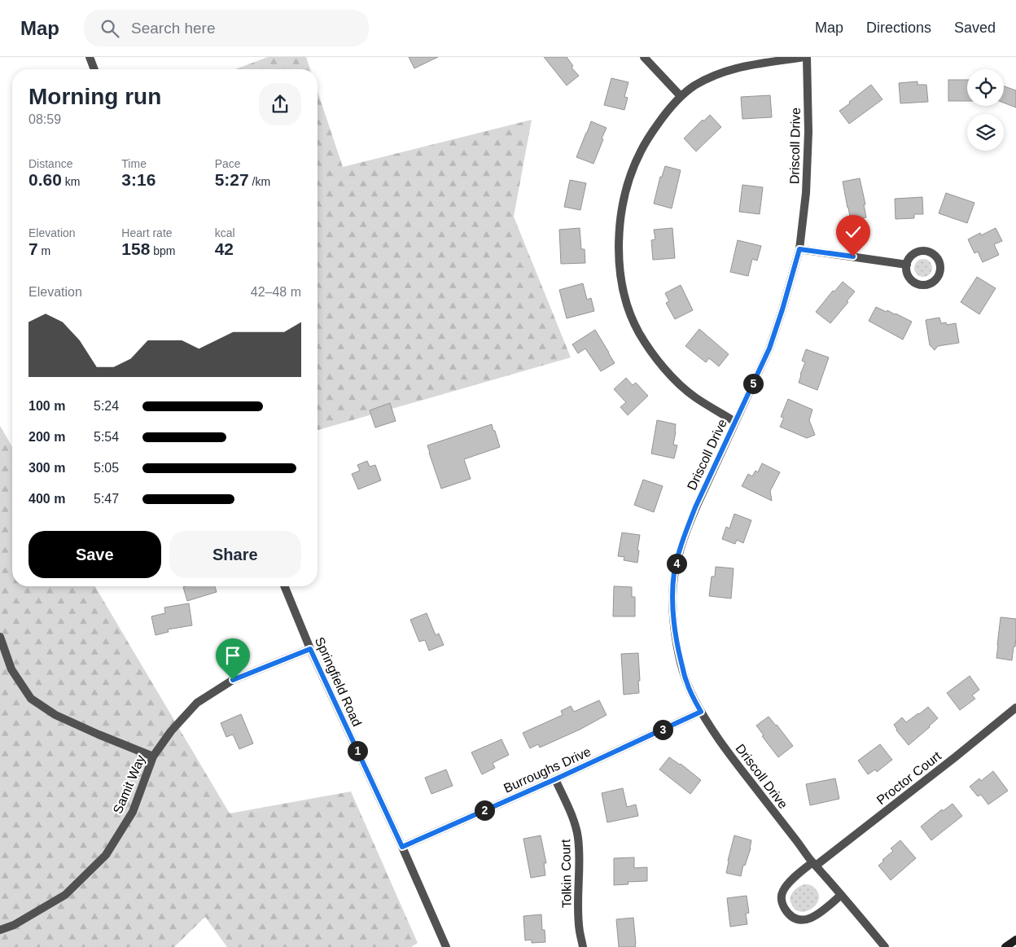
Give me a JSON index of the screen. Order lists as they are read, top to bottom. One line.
{"streets":{"street":["Driscoll Drive","Springfield Road","Burroughs Drive","Proctor Court","Samit Way","Tolkin Court"]},"crossings":[["Driscoll Drive","Burroughs Drive"],["Driscoll Drive","Proctor Court"],["Springfield Road","Burroughs Drive"],["Springfield Road","Samit Way"],["Burroughs Drive","Tolkin Court"]],"page":{"header":"Map","search":"Search here","nav":["Map","Directions","Saved"],"heading":["Morning run","08:59"],"stats":[["Distance","0.60 km"],["Time","3:16"],["Pace","5:27 /km"],["Elevation","7 m"],["Heart rate","158 bpm"],["kcal","42"]],"chart":["Elevation","42–48 m"],"pins":["5","4","3","1","2"],"list":[{"name":"100 m","note":"5:24"},{"name":"200 m","note":"5:54"},{"name":"300 m","note":"5:05"},{"name":"400 m","note":"5:47"}],"buttons":["Save","Share"]}}
